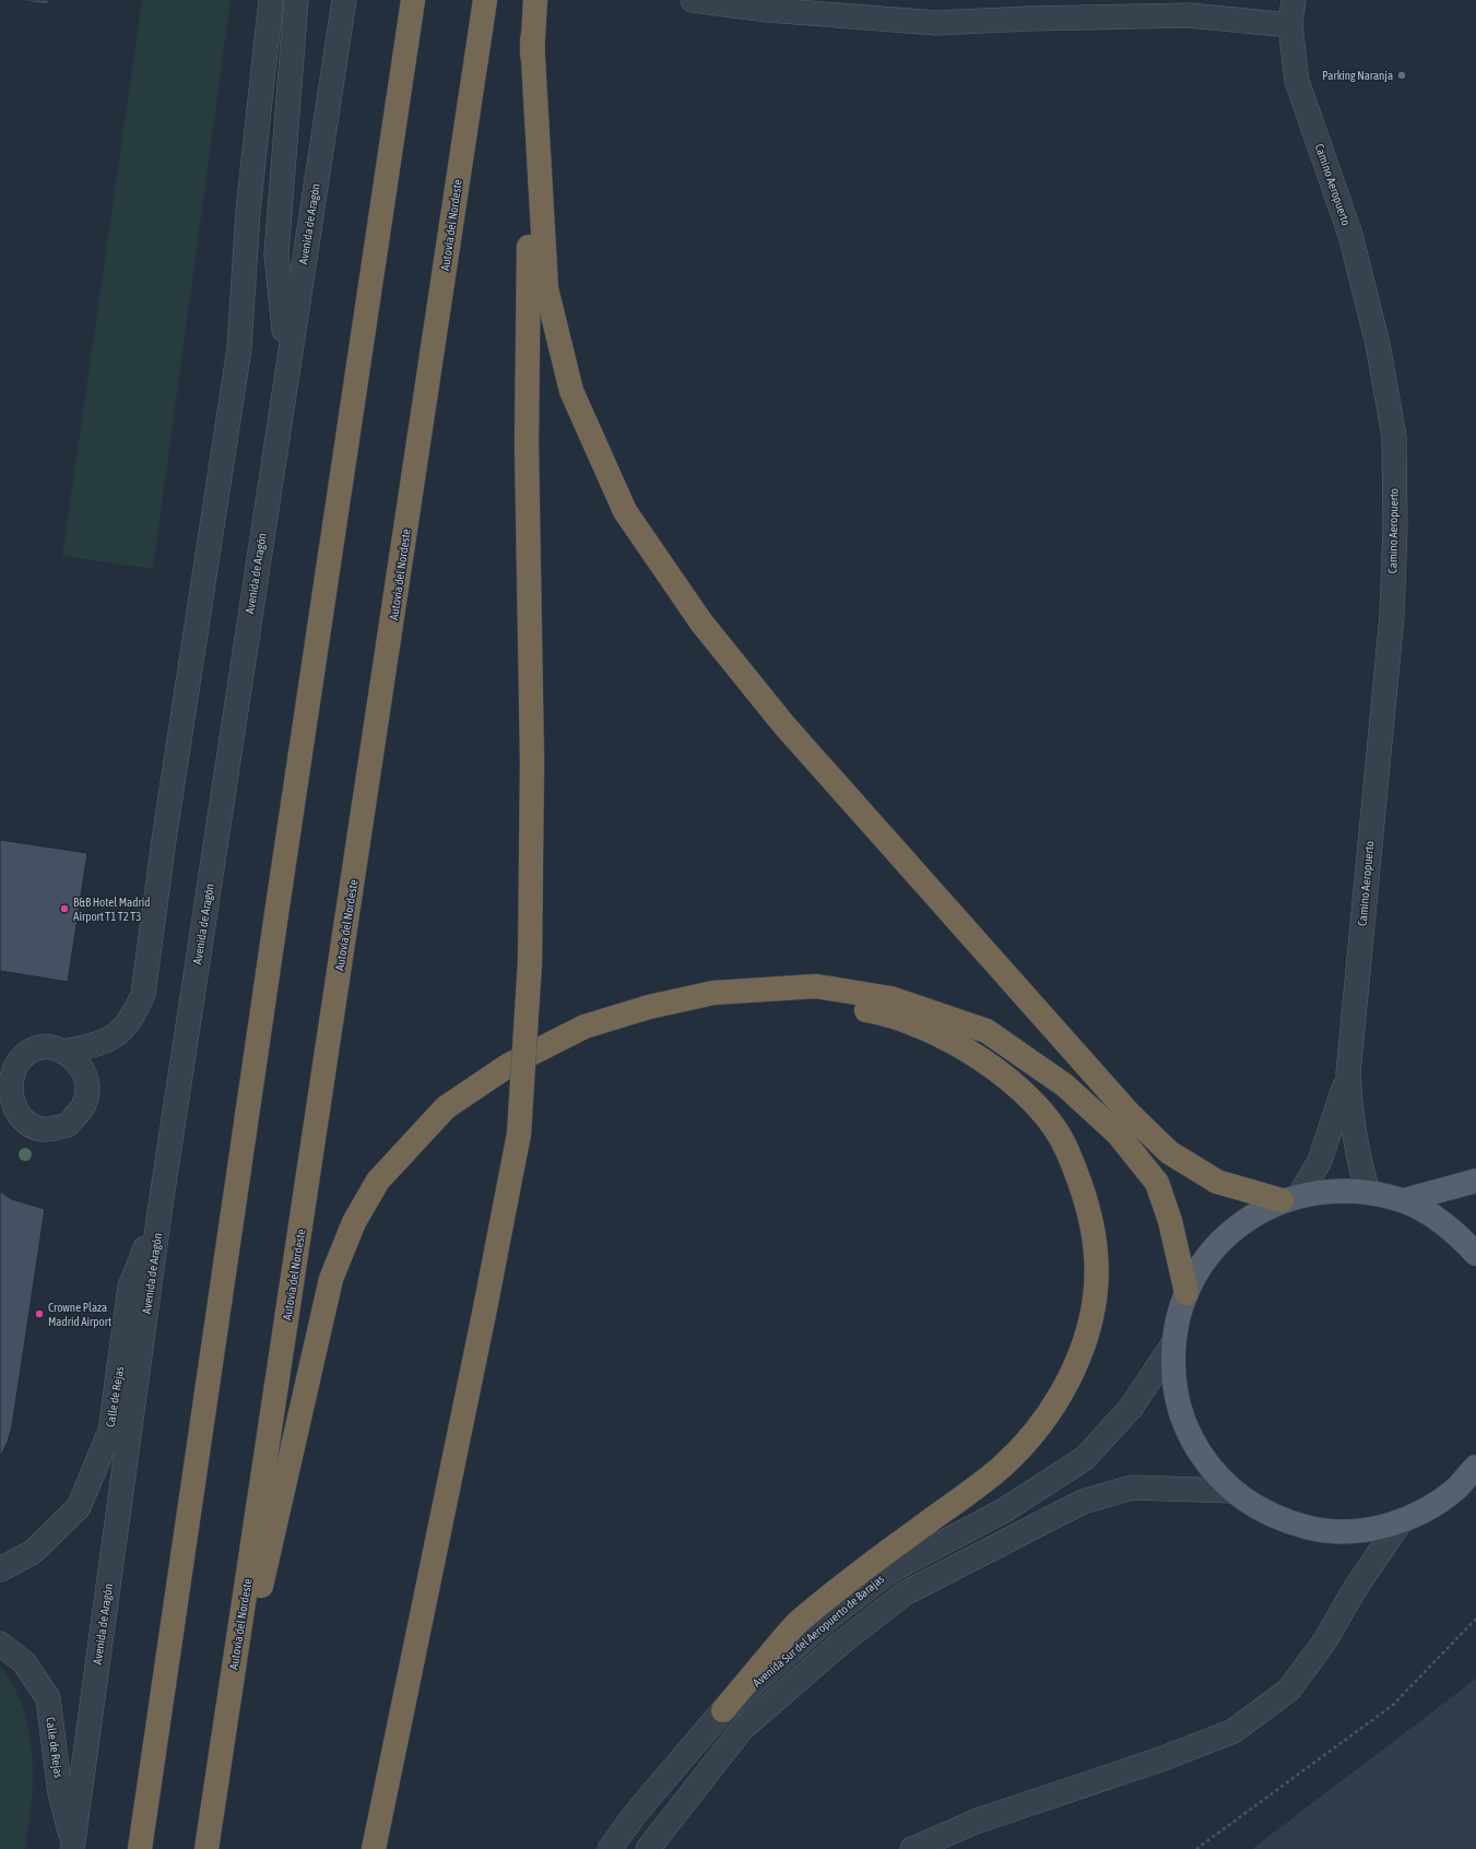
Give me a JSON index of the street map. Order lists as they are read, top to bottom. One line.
{"streets":{"highway":["Autovía del Nordeste"],"street":["Camino Aeropuerto","Avenida de Aragón","Calle de Rejas","Avenida Sur del Aeropuerto de Barajas"]},"crossings":[["Avenida de Aragón","Calle de Rejas"]],"places":["Parking Naranja","B&B Hotel Madrid Airport T1 T2 T3","Crowne Plaza Madrid Airport"]}
